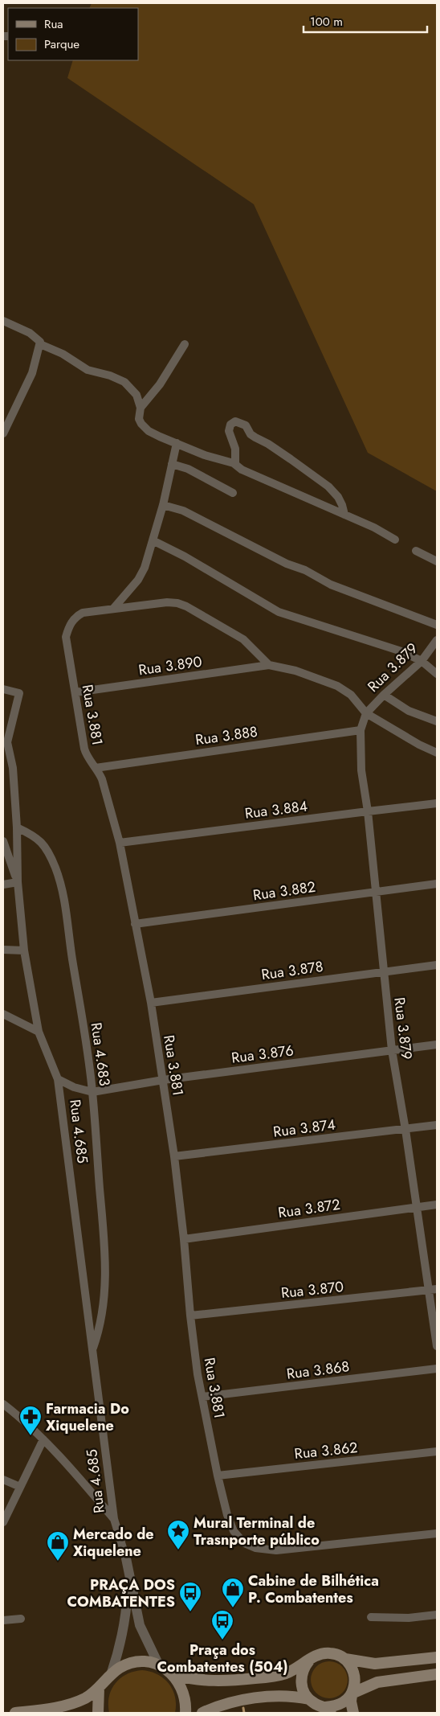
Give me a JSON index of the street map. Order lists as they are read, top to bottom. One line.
{"streets":{"street":["Rua 3.890","Rua 3.879","Rua 3.881","Rua 3.888","Rua 3.884","Rua 3.882","Rua 3.878","Rua 4.683","Rua 3.876","Rua 3.874","Rua 4.685","Rua 3.872","Rua 3.870","Rua 3.868","Rua 3.862"]},"crossings":[["Rua 3.890","Rua 3.879"],["Rua 3.890","Rua 3.881"],["Rua 3.879","Rua 3.881"],["Rua 3.879","Rua 3.888"],["Rua 3.879","Rua 3.884"],["Rua 3.879","Rua 3.882"],["Rua 3.879","Rua 3.878"],["Rua 3.879","Rua 3.876"],["Rua 3.879","Rua 3.874"],["Rua 3.879","Rua 3.872"],["Rua 3.879","Rua 3.870"],["Rua 3.881","Rua 3.888"],["Rua 3.881","Rua 3.884"],["Rua 3.881","Rua 3.882"],["Rua 3.881","Rua 3.878"],["Rua 3.881","Rua 3.876"],["Rua 3.881","Rua 3.874"],["Rua 3.881","Rua 3.872"],["Rua 3.881","Rua 3.870"],["Rua 3.881","Rua 3.868"],["Rua 3.881","Rua 3.862"],["Rua 4.683","Rua 3.876"],["Rua 4.683","Rua 4.685"]],"places":{"pharmacy":["Farmacia Do Xiquelene"],"place":["Mural Terminal de Trasnporte público"],"shop":["Mercado de Xiquelene","Cabine de Bilhética P. Combatentes"],"bus stop":["PRAÇA DOS COMBATENTES","Praça dos Combatentes (504)"]},"legend":["Rua","Parque"],"scale_bar":"100 m"}
